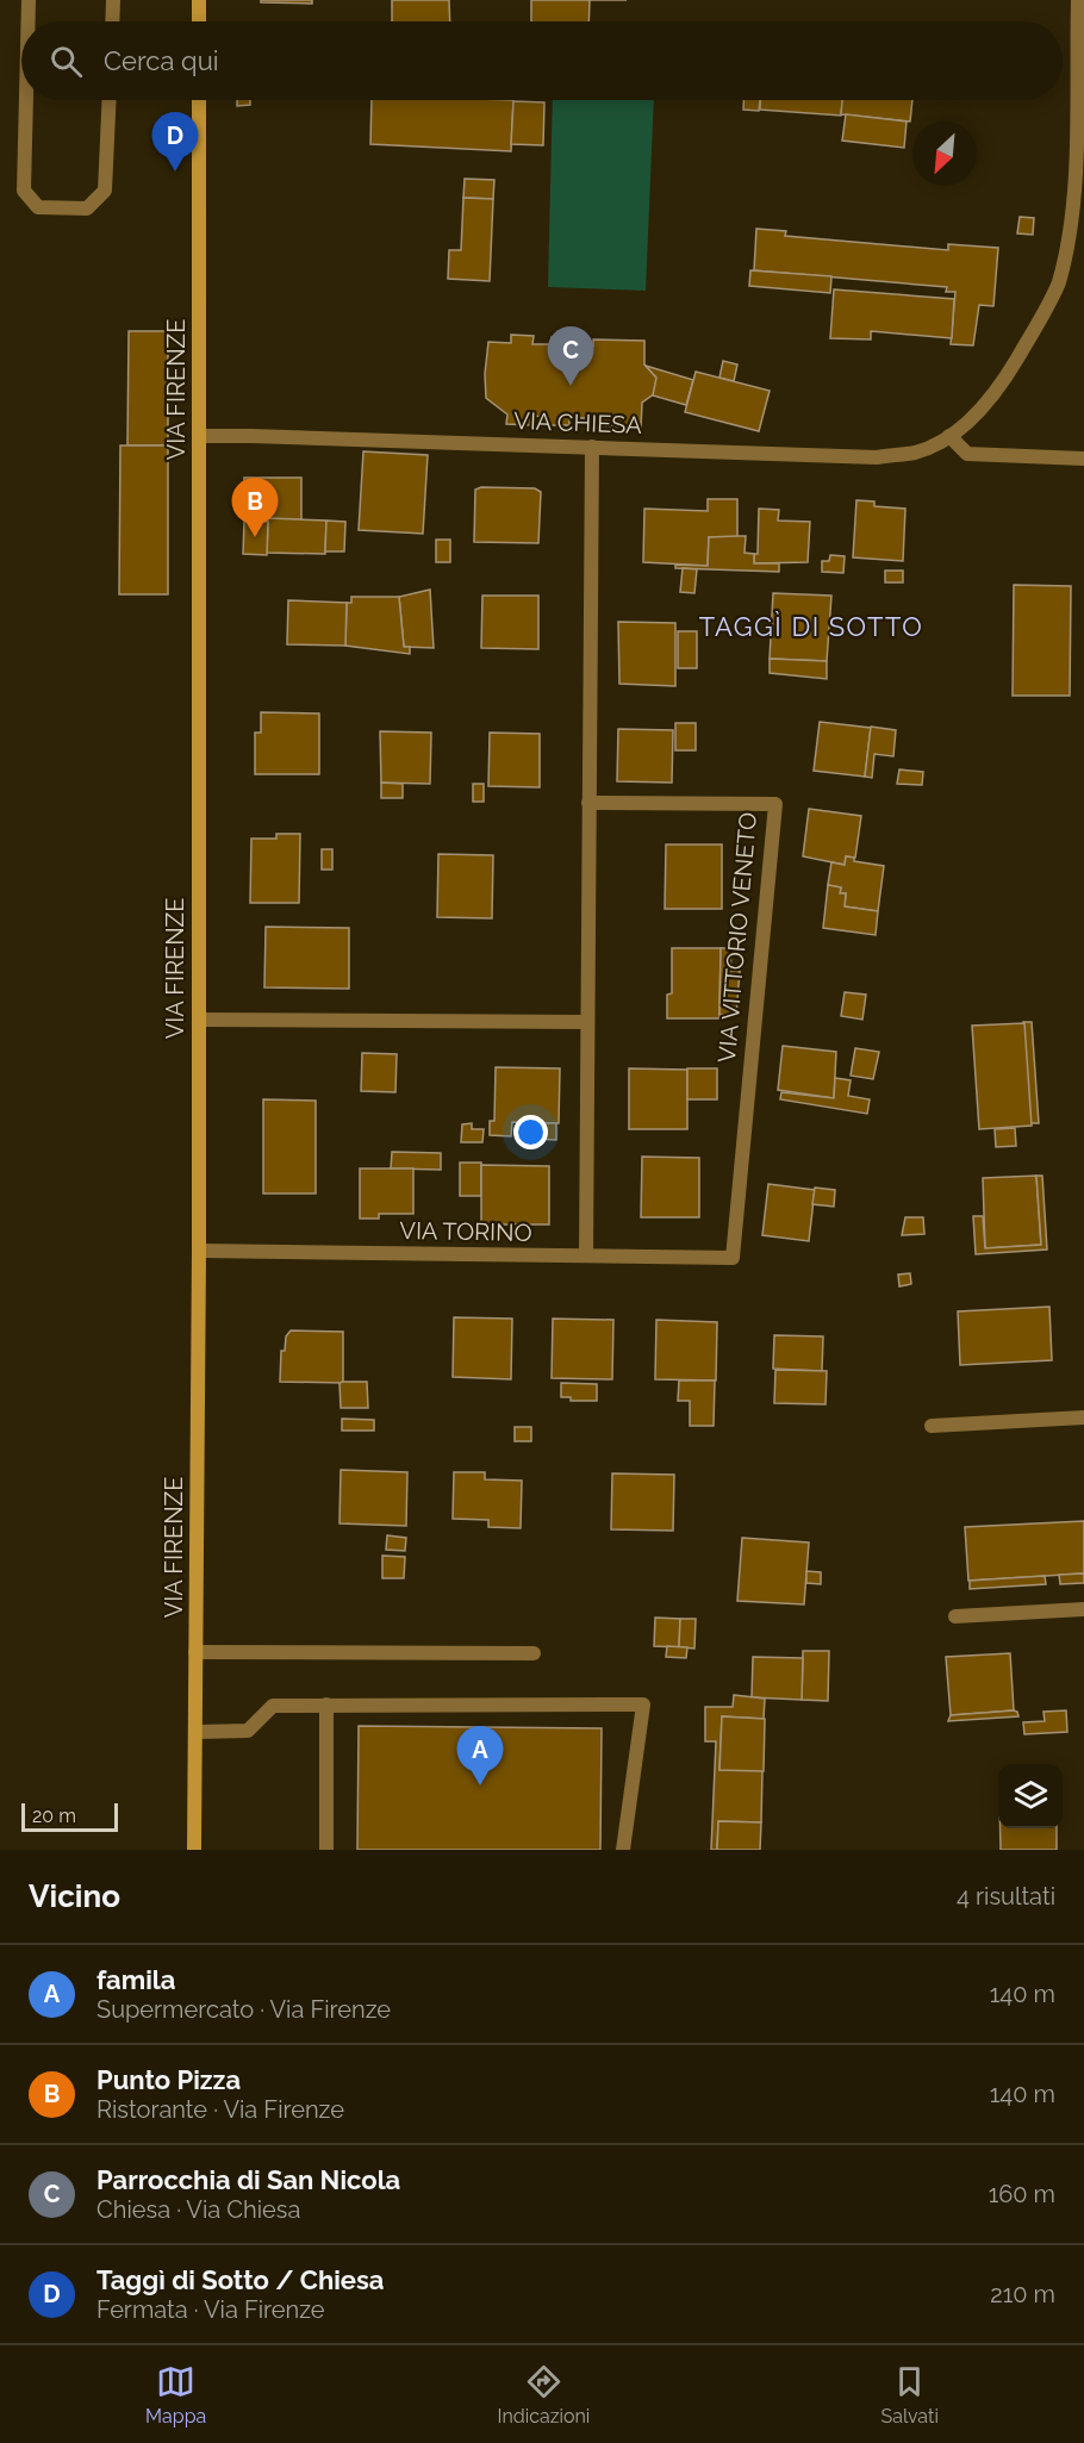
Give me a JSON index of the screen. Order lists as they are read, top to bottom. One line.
{"streets":{"main road":["VIA FIRENZE"],"street":["VIA CHIESA","VIA VITTORIO VENETO","VIA TORINO"]},"crossings":[["VIA FIRENZE","VIA CHIESA"],["VIA FIRENZE","VIA TORINO"],["VIA VITTORIO VENETO","VIA TORINO"]],"districts":["TAGGÌ DI SOTTO"],"scale_bar":"20 m","north":"bottom left","page":{"search":"Cerca qui","pins":["D","C","B","A"],"scale":"20 m","heading":["Vicino","4 risultati"],"list":[{"mark":"A","name":"famila","note":"Supermercato · Via Firenze","value":"140 m"},{"mark":"B","name":"Punto Pizza","note":"Ristorante · Via Firenze","value":"140 m"},{"mark":"C","name":"Parrocchia di San Nicola","note":"Chiesa · Via Chiesa","value":"160 m"},{"mark":"D","name":"Taggì di Sotto / Chiesa","note":"Fermata · Via Firenze","value":"210 m"}],"nav":["Mappa","Indicazioni","Salvati"]}}
